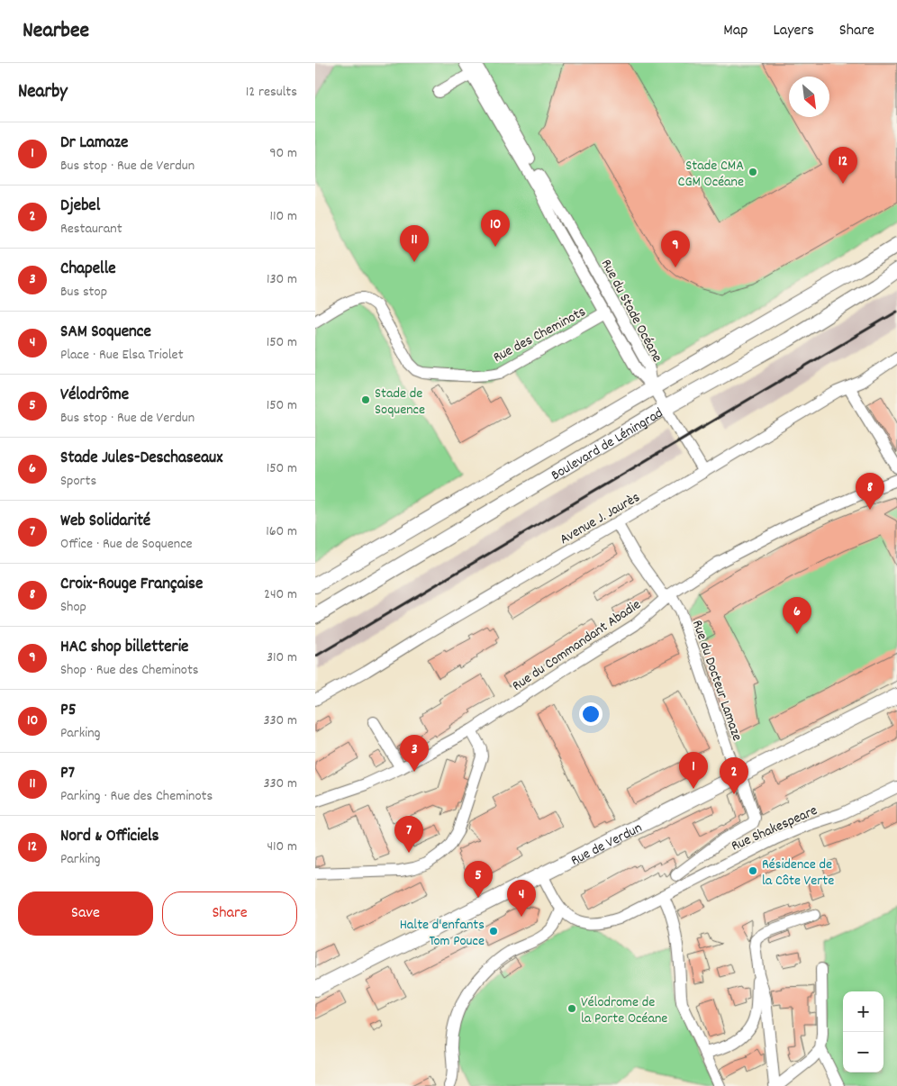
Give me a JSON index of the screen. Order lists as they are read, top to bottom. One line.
{"streets":{"main road":["Boulevard de Léningrad","Rue de Verdun"],"street":["Rue du Stade Océane","Rue des Cheminots","Avenue J. Jaurès","Rue du Commandant Abadie","Rue du Docteur Lamaze","Rue Shakespeare"]},"crossings":[["Rue du Stade Océane","Rue des Cheminots"],["Rue du Stade Océane","Boulevard de Léningrad"],["Avenue J. Jaurès","Rue du Docteur Lamaze"],["Rue du Commandant Abadie","Rue du Docteur Lamaze"],["Rue du Docteur Lamaze","Rue de Verdun"]],"places":["Stade CMA CGM Océane","Stade de Soquence","Résidence de la Côte Verte","Halte d'enfants Tom Pouce","Vélodrome de la Porte Océane"],"north":"bottom right","page":{"header":"Nearbee","nav":["Map","Layers","Share"],"heading":["Nearby","12 results"],"list":[{"mark":"1","name":"Dr Lamaze","note":"Bus stop · Rue de Verdun","value":"90 m"},{"mark":"2","name":"Djebel","note":"Restaurant","value":"110 m"},{"mark":"3","name":"Chapelle","note":"Bus stop","value":"130 m"},{"mark":"4","name":"SAM Soquence","note":"Place · Rue Elsa Triolet","value":"150 m"},{"mark":"5","name":"Vélodrôme","note":"Bus stop · Rue de Verdun","value":"150 m"},{"mark":"6","name":"Stade Jules-Deschaseaux","note":"Sports","value":"150 m"},{"mark":"7","name":"Web Solidarité","note":"Office · Rue de Soquence","value":"160 m"},{"mark":"8","name":"Croix-Rouge Française","note":"Shop","value":"240 m"},{"mark":"9","name":"HAC shop billetterie","note":"Shop · Rue des Cheminots","value":"310 m"},{"mark":"10","name":"P5","note":"Parking","value":"330 m"},{"mark":"11","name":"P7","note":"Parking · Rue des Cheminots","value":"330 m"},{"mark":"12","name":"Nord & Officiels","note":"Parking","value":"410 m"}],"pins":["12","10","11","9","8","6","3","1","2","7","5","4"],"buttons":["Save","Share"],"map_buttons":["+","−"]}}
